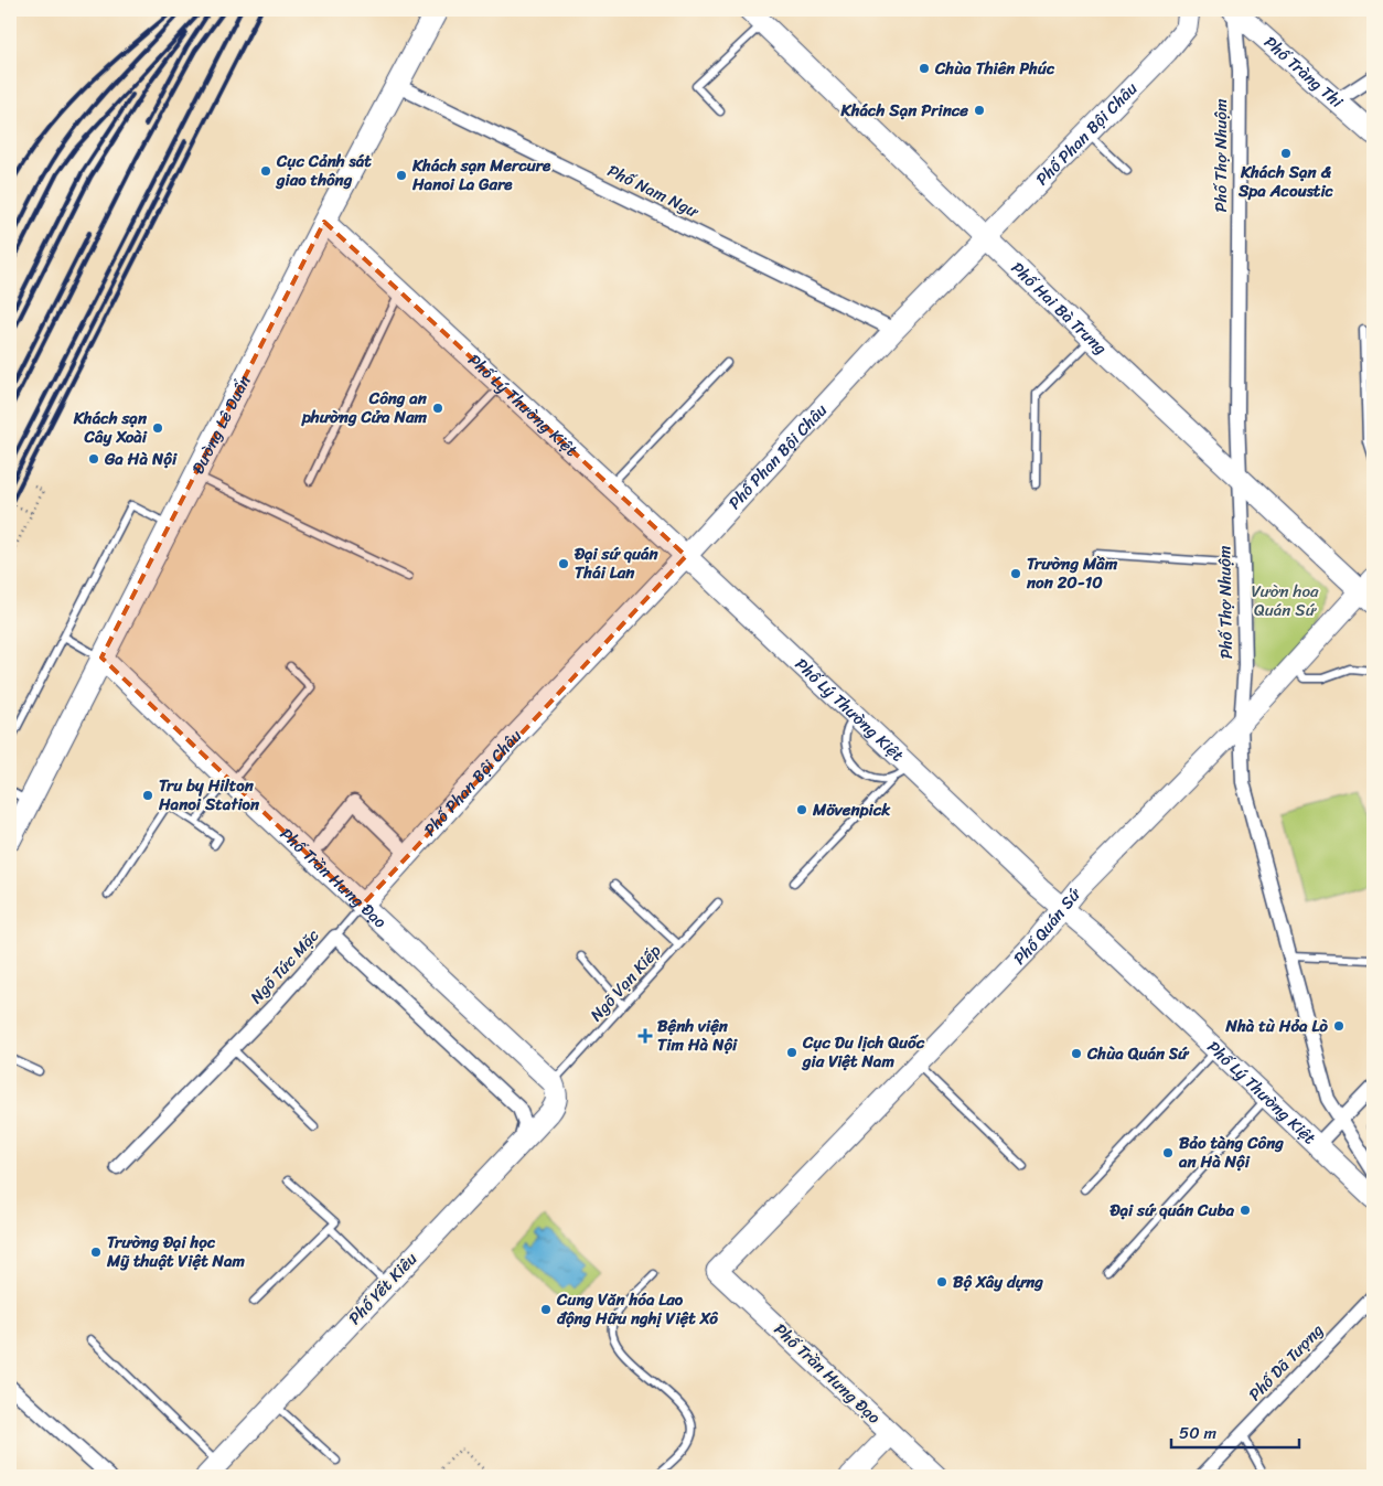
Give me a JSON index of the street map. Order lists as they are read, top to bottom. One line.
{"streets":{"main road":["Đường Lê Duẩn"],"street":["Phố Tràng Thi","Phố Phan Bội Châu","Phố Thợ Nhuộm","Phố Nam Ngư","Phố Hai Bà Trưng","Phố Lý Thường Kiệt","Phố Trần Hưng Đạo","Phố Quán Sứ","Ngõ Tức Mặc","Phố Yết Kiêu","Phố Dã Tượng"],"lane":["Ngõ Vạn Kiếp"]},"crossings":[["Phố Tràng Thi","Phố Thợ Nhuộm"],["Phố Phan Bội Châu","Phố Nam Ngư"],["Phố Phan Bội Châu","Phố Hai Bà Trưng"],["Phố Phan Bội Châu","Phố Lý Thường Kiệt"],["Phố Phan Bội Châu","Phố Trần Hưng Đạo"],["Phố Phan Bội Châu","Ngõ Tức Mặc"],["Phố Thợ Nhuộm","Phố Hai Bà Trưng"],["Phố Thợ Nhuộm","Phố Quán Sứ"],["Phố Nam Ngư","Đường Lê Duẩn"],["Phố Hai Bà Trưng","Phố Quán Sứ"],["Phố Lý Thường Kiệt","Đường Lê Duẩn"],["Phố Lý Thường Kiệt","Phố Quán Sứ"],["Đường Lê Duẩn","Phố Trần Hưng Đạo"],["Phố Trần Hưng Đạo","Phố Quán Sứ"],["Phố Trần Hưng Đạo","Ngõ Tức Mặc"],["Phố Trần Hưng Đạo","Ngõ Vạn Kiếp"],["Phố Trần Hưng Đạo","Phố Yết Kiêu"],["Ngõ Vạn Kiếp","Phố Yết Kiêu"]],"parks":["Vườn hoa Quán Sứ"],"places":{"other":["Chùa Thiên Phúc","Khách Sạn Prince","Khách Sạn & Spa Acoustic","Cục Cảnh sát giao thông","Khách sạn Mercure Hanoi La Gare","Công an phường Cửa Nam","Khách sạn Cây Xoài","Ga Hà Nội","Đại sứ quán Thái Lan","Trường Mầm non 20-10","Tru by Hilton Hanoi Station","Mövenpick","Nhà tù Hỏa Lò","Cục Du lịch Quốc gia Việt Nam","Chùa Quán Sứ","Bảo tàng Công an Hà Nội","Đại sứ quán Cuba","Trường Đại học Mỹ thuật Việt Nam","Bộ Xây dựng","Cung Văn hóa Lao động Hữu nghị Việt Xô"],"health":["Bệnh viện Tim Hà Nội"]},"scale_bar":"50 m"}
